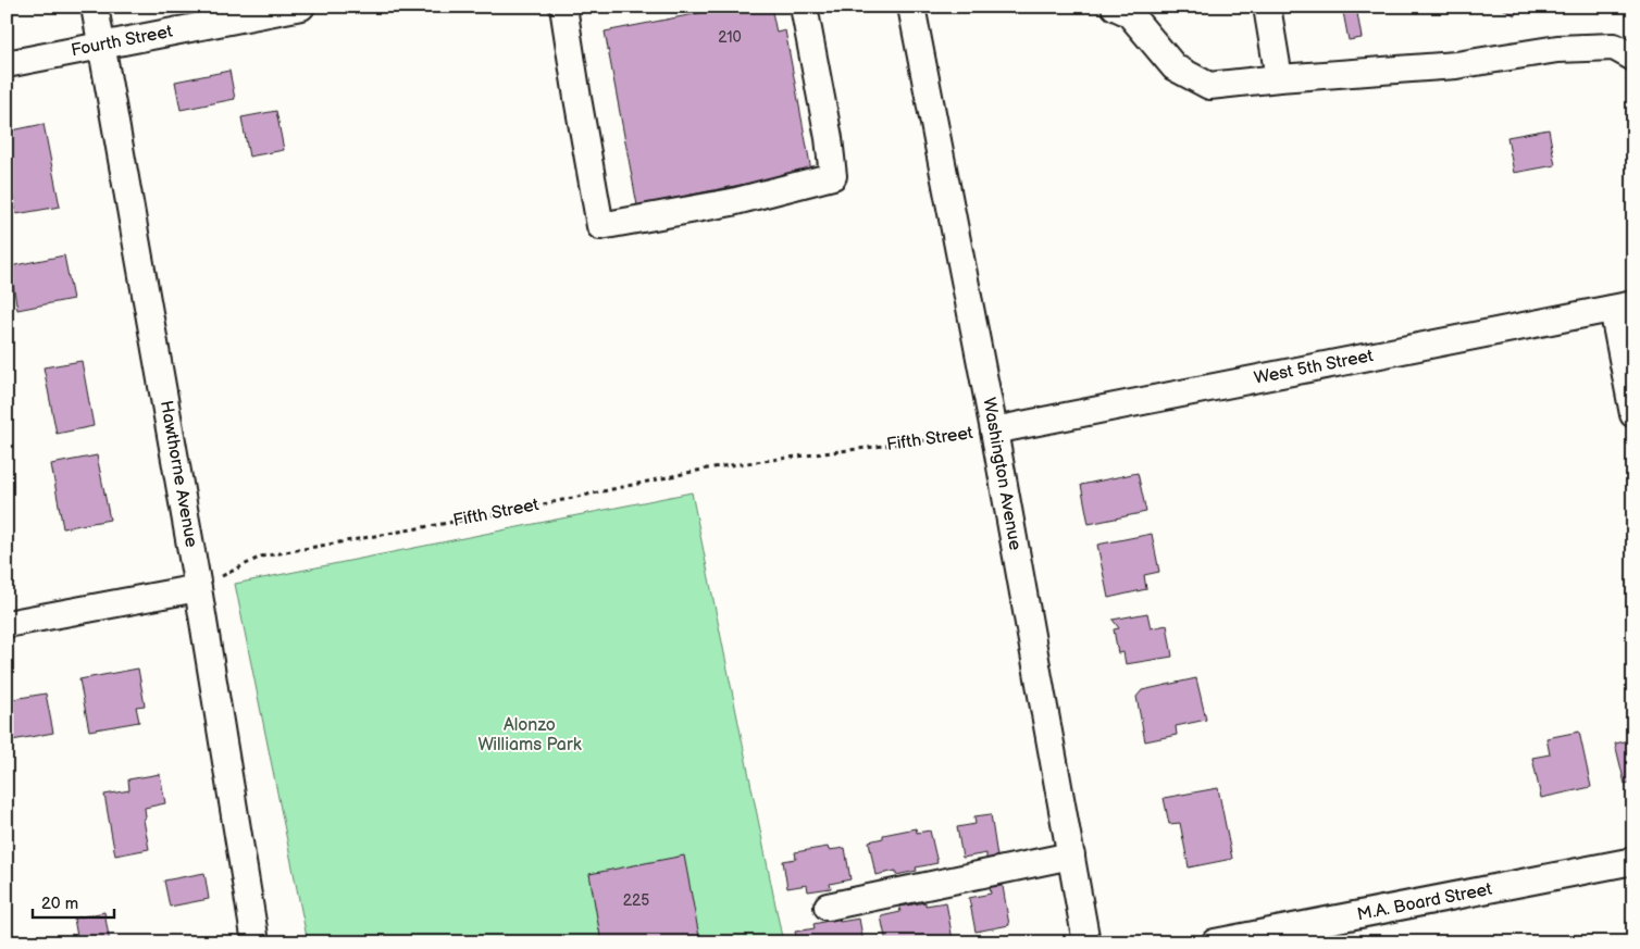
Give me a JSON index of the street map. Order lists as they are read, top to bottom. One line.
{"streets":{"street":["Fourth Street","West 5th Street","Hawthorne Avenue","Washington Avenue","M.A. Board Street"],"path":["Fifth Street"]},"crossings":[["Fourth Street","Hawthorne Avenue"],["West 5th Street","Fifth Street"],["West 5th Street","Washington Avenue"],["Fifth Street","Hawthorne Avenue"],["Fifth Street","Washington Avenue"]],"parks":["Alonzo Williams Park"],"house_numbers":["210","225"],"scale_bar":"20 m"}
